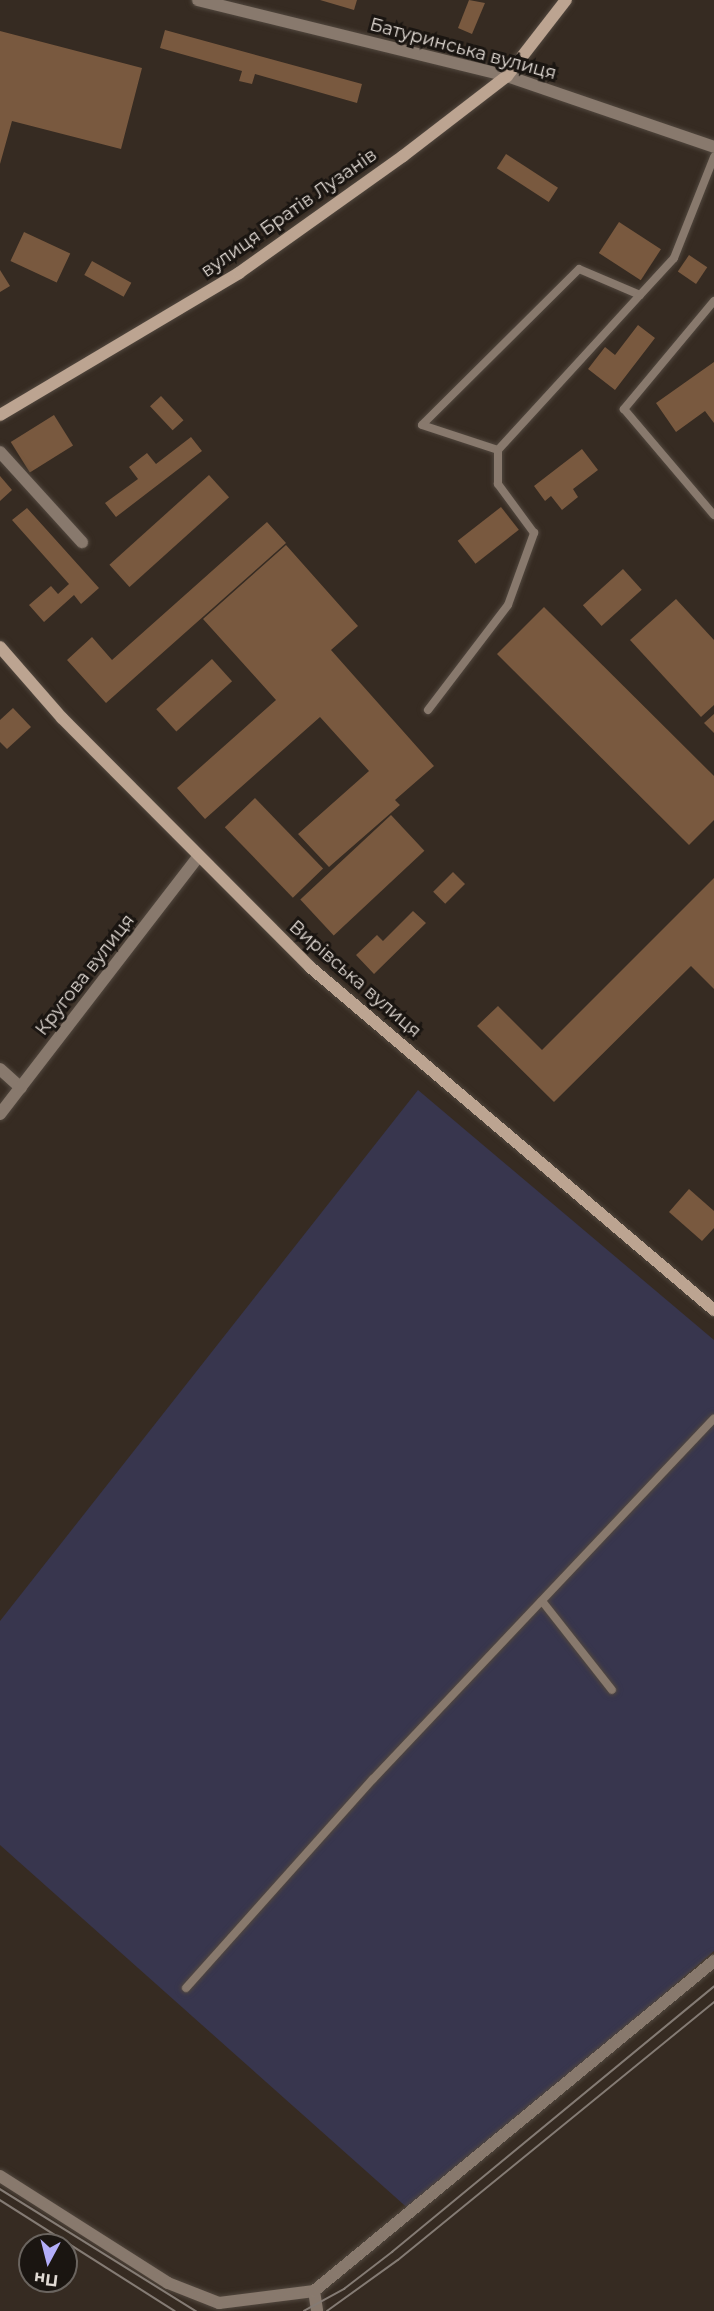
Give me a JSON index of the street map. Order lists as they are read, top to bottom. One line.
{"streets":{"main road":["вулиця Братів Лузанів","Вирівська вулиця"],"street":["Батуринська вулиця","Кругова вулиця"]},"crossings":[["Батуринська вулиця","вулиця Братів Лузанів"],["Кругова вулиця","Вирівська вулиця"]],"north":"bottom"}
